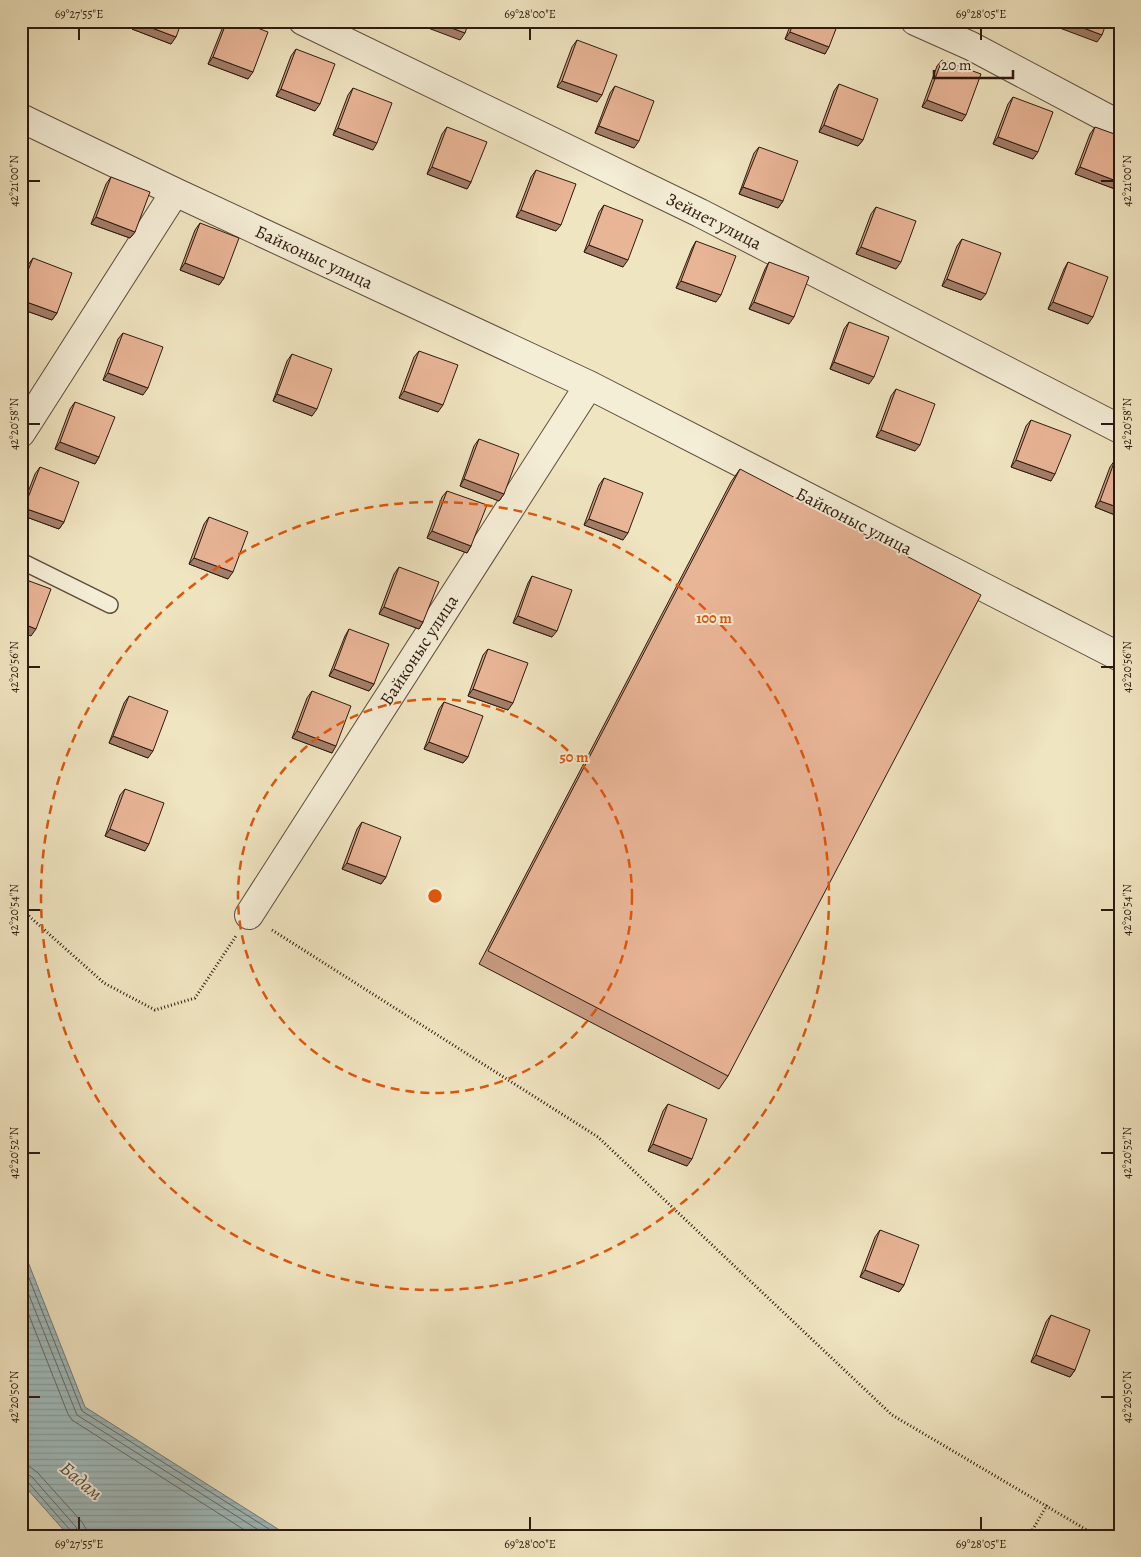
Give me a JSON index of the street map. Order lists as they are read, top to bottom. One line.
{"streets":{"street":["Зейнет улица","Байконыс улица"]},"water":["Бадам"],"scale_bar":"20 m","coordinates":["69°27'55\"E","69°28'00\"E","69°28'05\"E","42°21'00\"N","42°20'58\"N","42°20'56\"N","42°20'54\"N","42°20'52\"N","42°20'50\"N"],"rings":["100 m","50 m"]}
